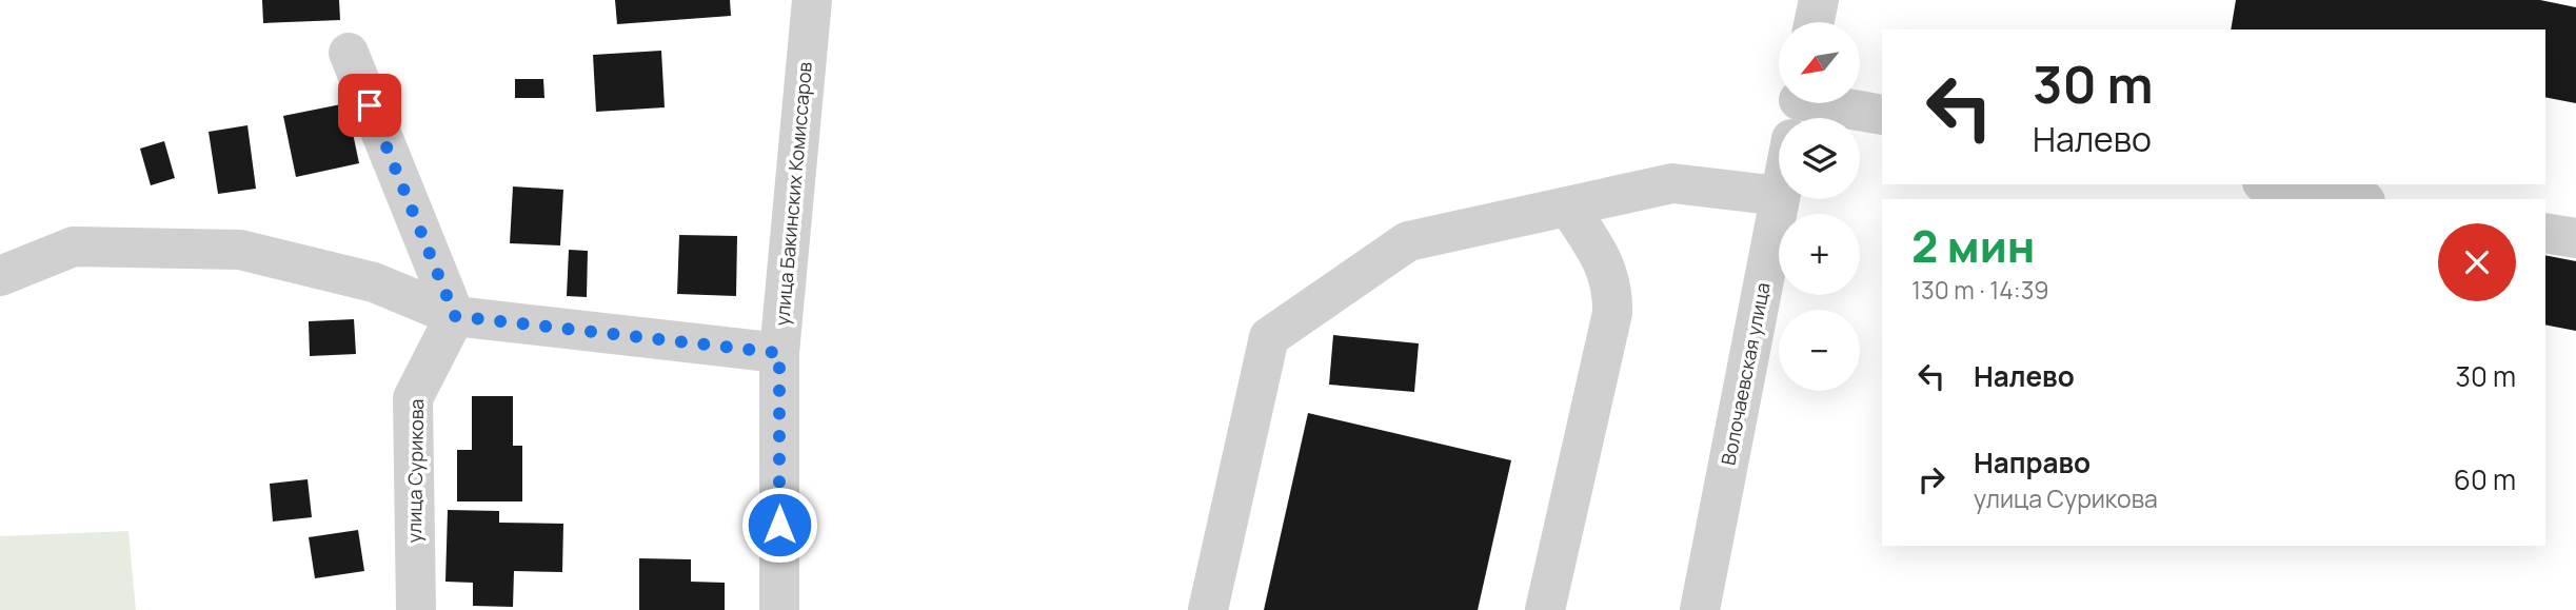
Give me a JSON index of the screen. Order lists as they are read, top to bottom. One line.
{"streets":{"street":["улица Бакинских Комиссаров","Волочаевская улица","улица Сурикова"]},"north":"bottom left","page":{"map_buttons":["+","−"],"turn":["30 m","Налево"],"heading":["2 мин","130 m · 14:39"],"list":[{"name":"Налево","value":"30 m"},{"name":"Направо","note":"улица Сурикова","value":"60 m"}]}}
